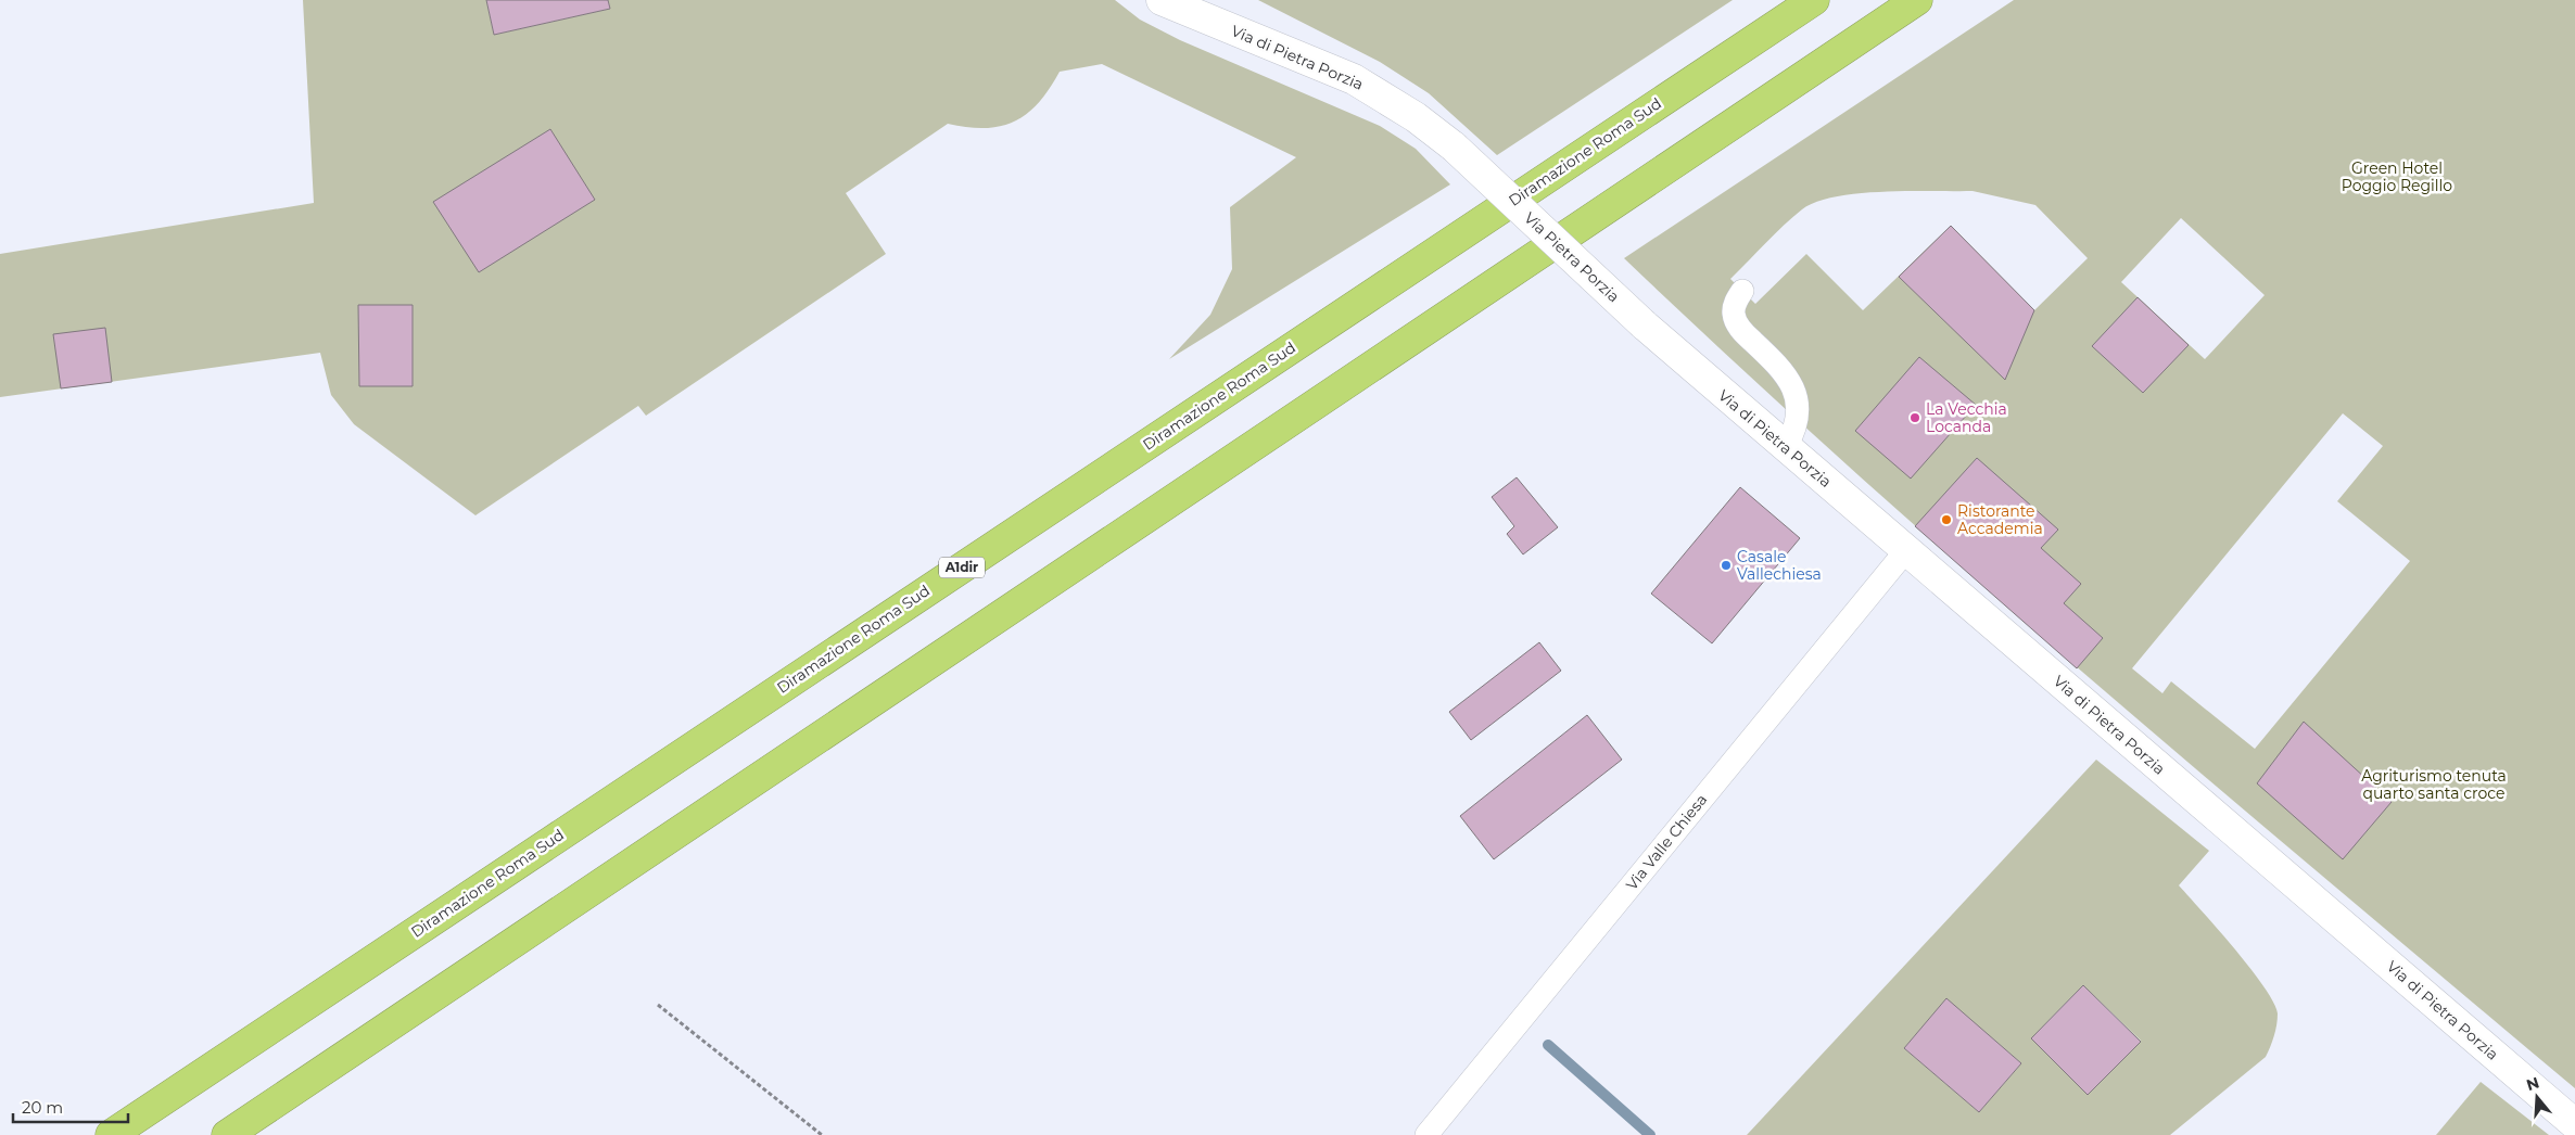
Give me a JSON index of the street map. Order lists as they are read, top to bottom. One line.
{"streets":{"highway":["Diramazione Roma Sud","A1dir"],"street":["Via di Pietra Porzia","Via Pietra Porzia"],"lane":["Via Valle Chiesa"]},"crossings":[["Via di Pietra Porzia","Via Pietra Porzia"],["Via di Pietra Porzia","Via Valle Chiesa"]],"parks":["Green Hotel Poggio Regillo","Agriturismo tenuta quarto santa croce"],"places":["La Vecchia Locanda","Ristorante Accademia","Casale Vallechiesa"],"scale_bar":"20 m","north":"top"}
